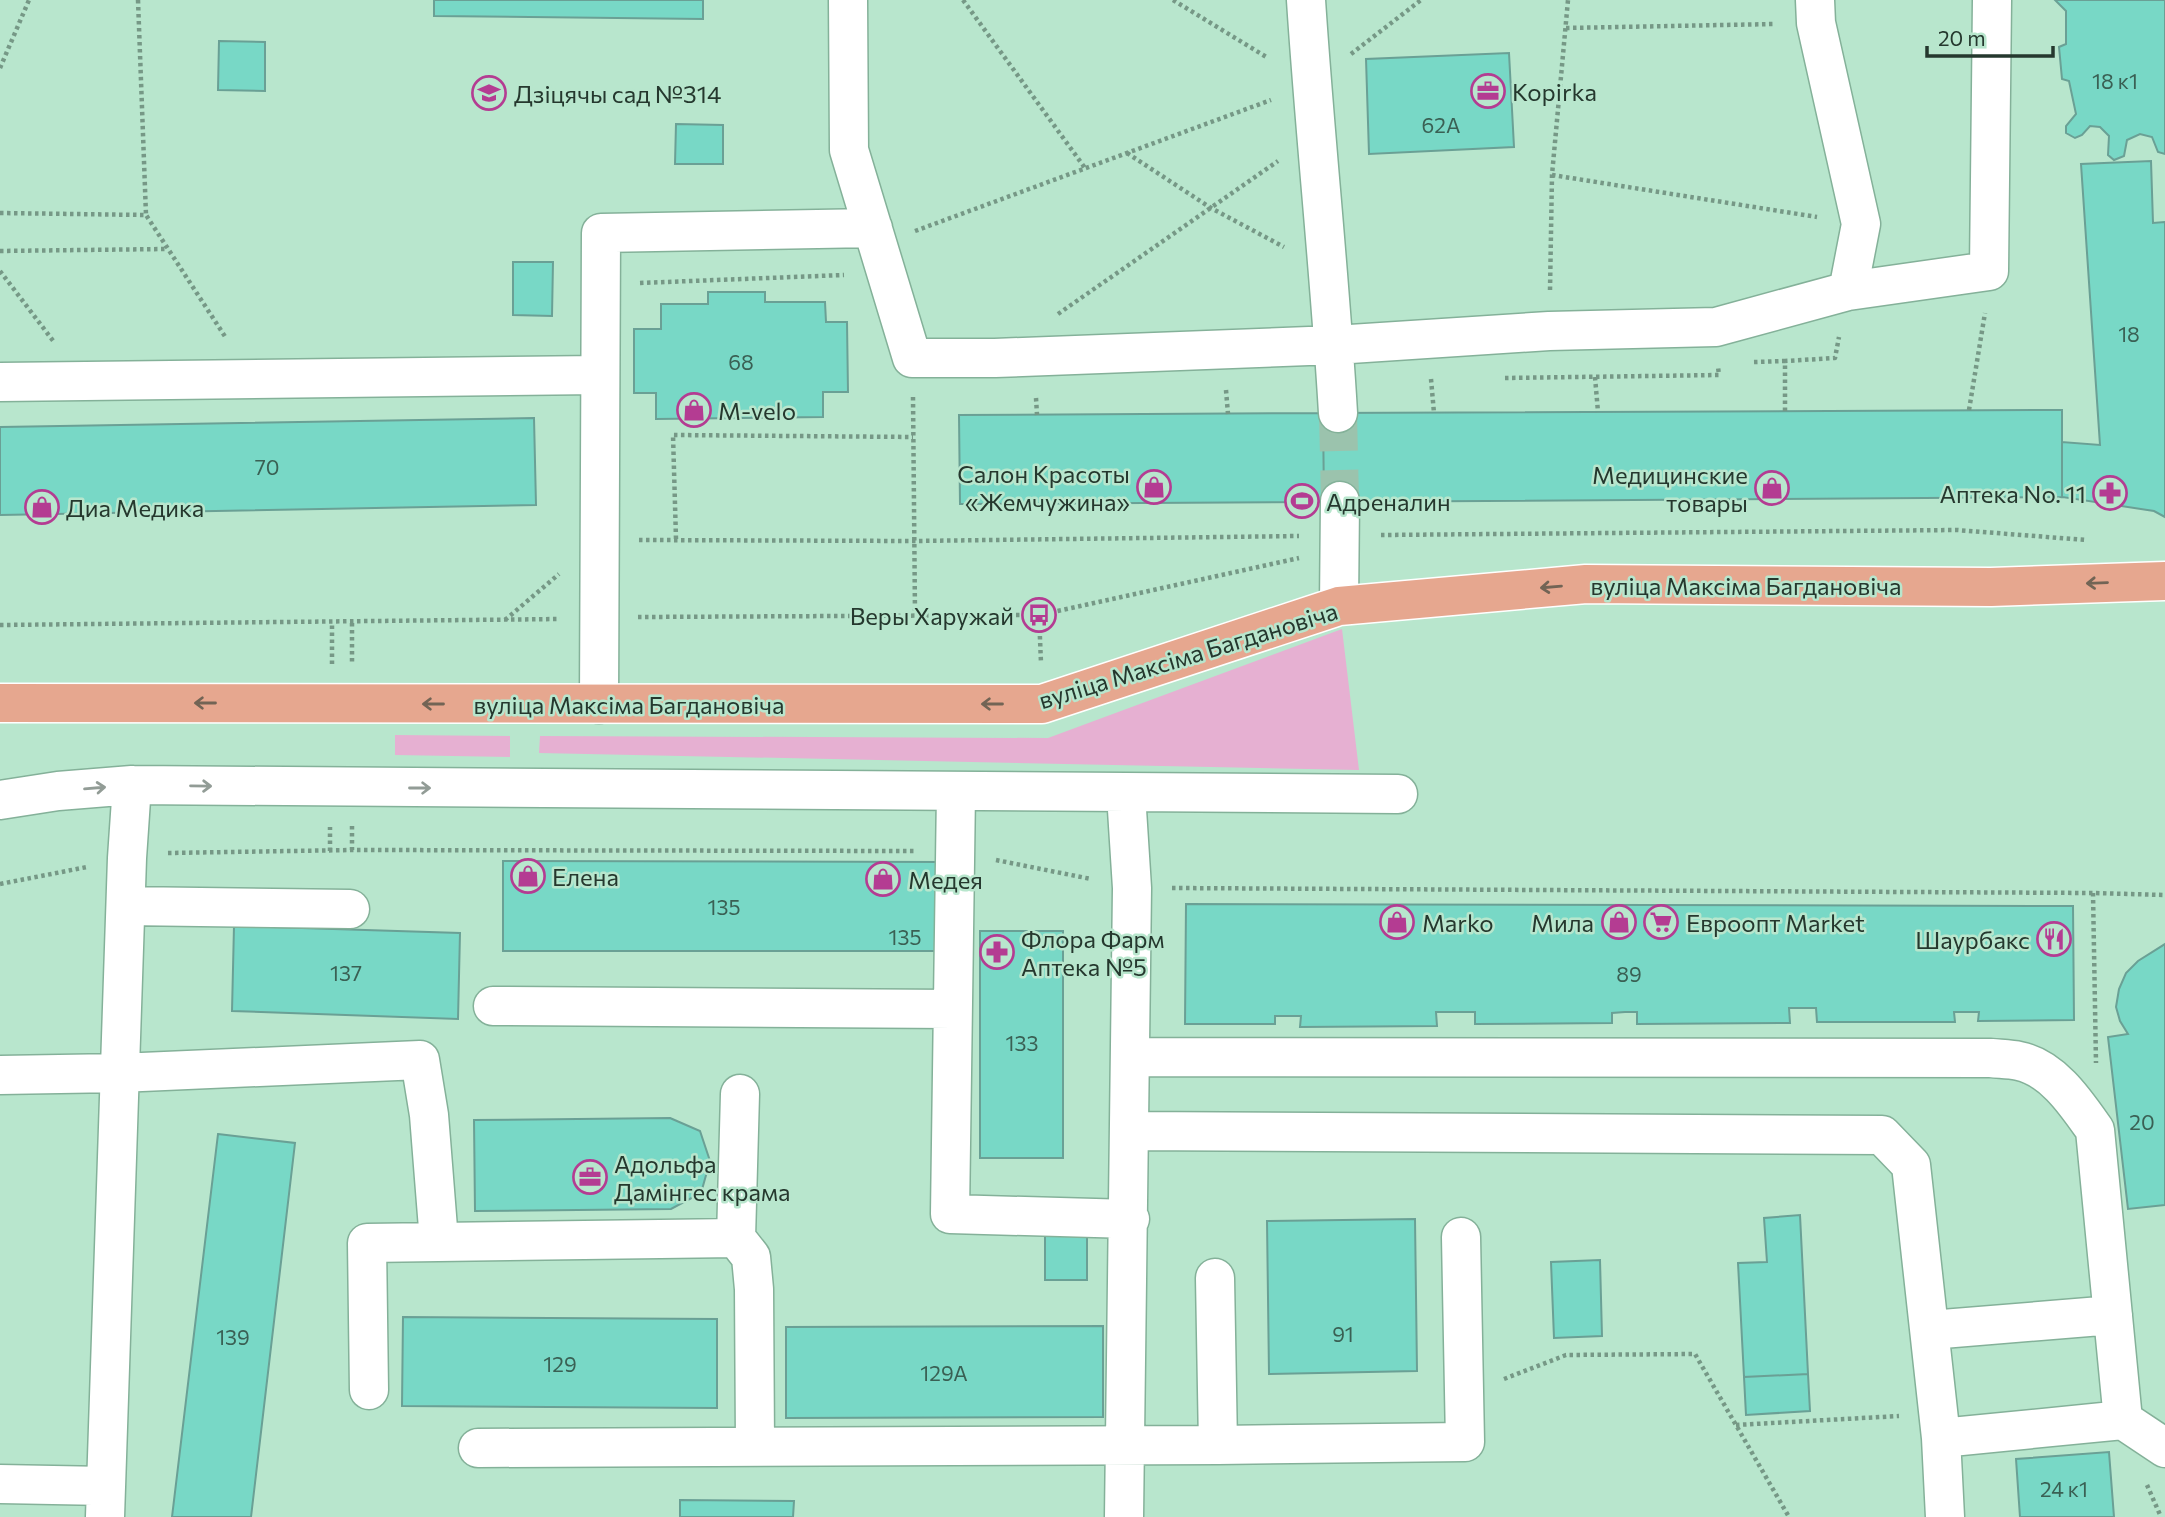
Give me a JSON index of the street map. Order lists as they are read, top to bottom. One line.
{"streets":{"main road":["вуліца Максіма Багдановіча"]},"one_way":["вуліца Максіма Багдановіча"],"places":{"office":["Kopirka","Адольфа Дамінгес крама"],"school or university":["Дзіцячы сад №314"],"shop":["M-velo","Салон Красоты «Жемчужина»","Медицинские товары","Диа Медика","Елена","Медея","Marko","Мила"],"pharmacy":["Аптека No. 11","Флора Фарм Аптека №5"],"sports":["Адреналин"],"bus stop":["Веры Харужай"],"supermarket":["Евроопт Market"],"restaurant":["Шаурбакс"]},"house_numbers":["18 к1","62А","18","68","70","135","135","137","89","133","20","91","139","129","129А","24 к1"],"scale_bar":"20 m"}
